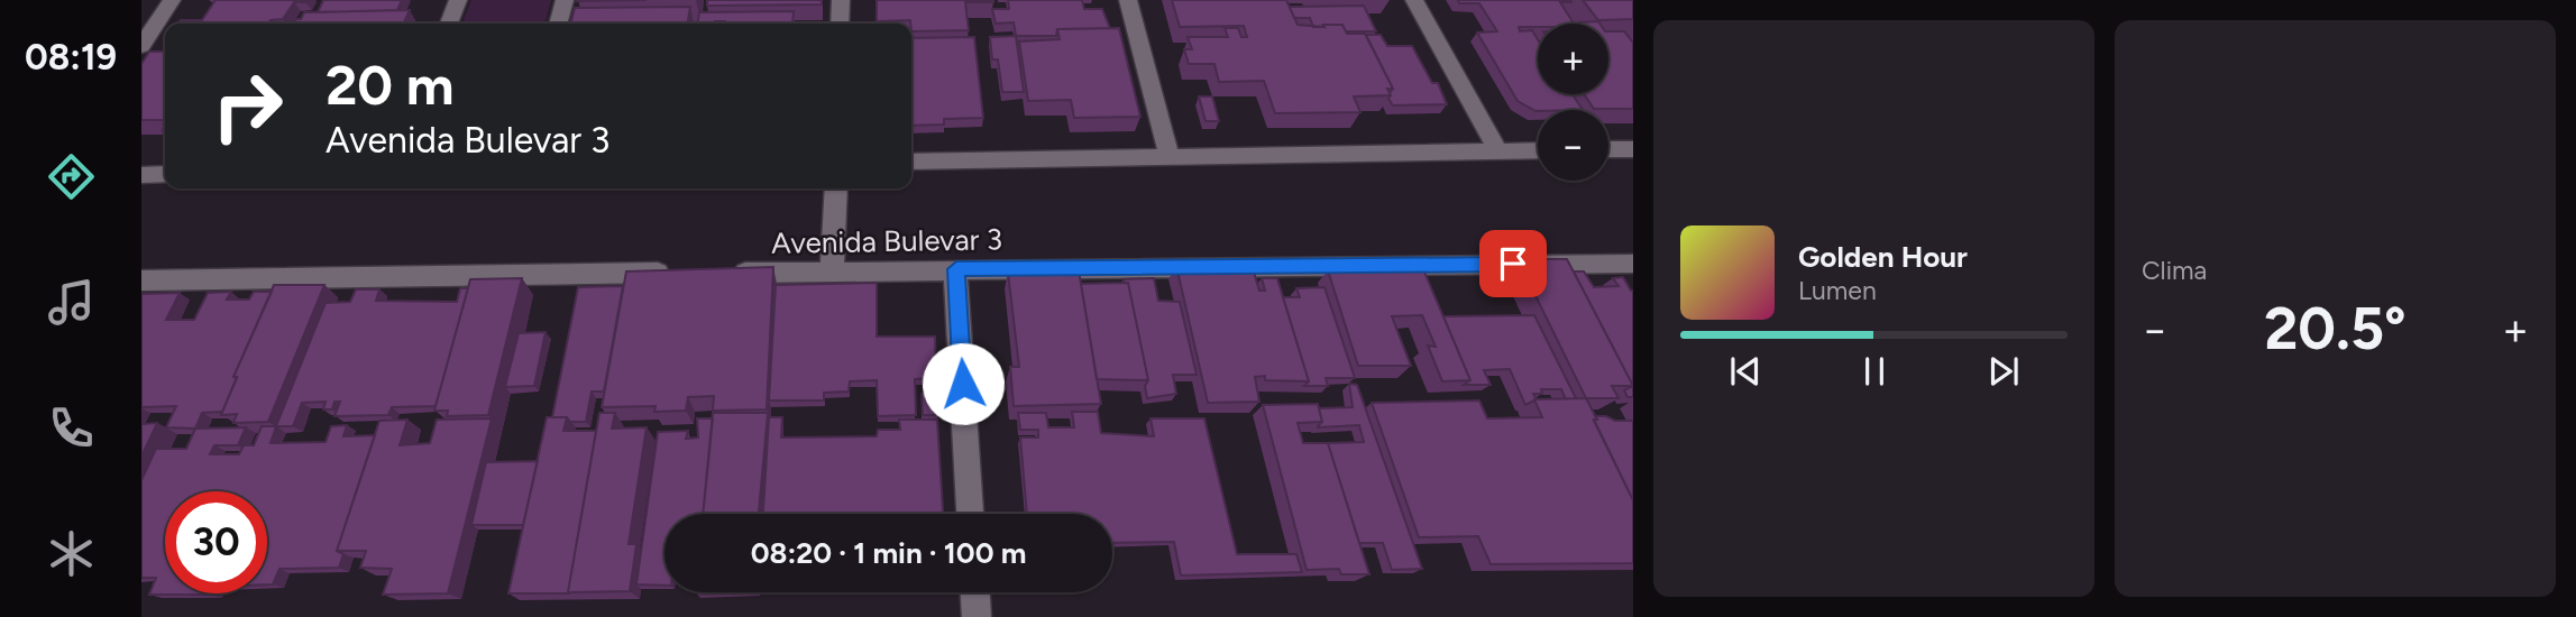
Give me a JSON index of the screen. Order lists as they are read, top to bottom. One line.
{"streets":{"street":["Avenida Bulevar 3"]},"page":{"tabs":"08:19","tile":"Clima","map_buttons":["+","−"],"turn":["20 m","Avenida Bulevar 3"],"song":["Golden Hour","Lumen"],"heat":["−","20.5°","+"],"limit":"30","trip":"08:20 · 1 min · 100 m"}}
